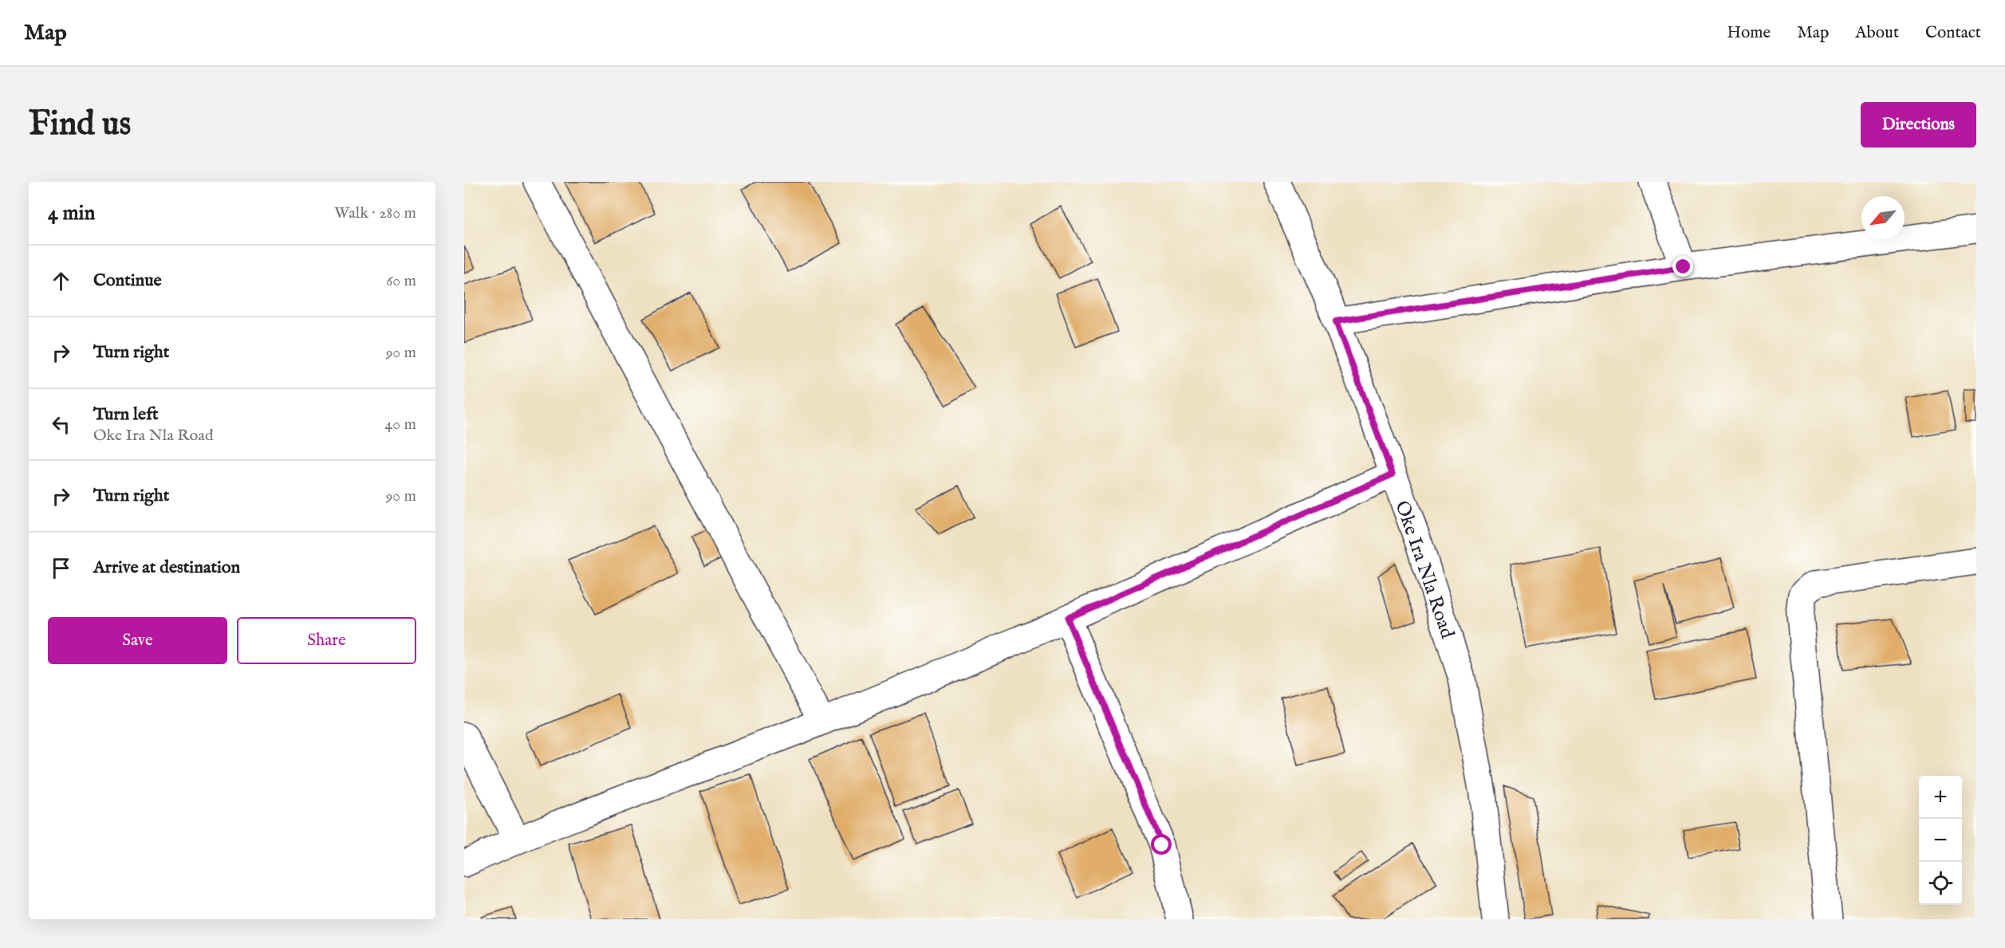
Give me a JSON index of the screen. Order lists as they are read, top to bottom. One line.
{"streets":{"street":["Oke Ira Nla Road"]},"north":"bottom left","page":{"header":"Map","nav":["Home","Map","About","Contact"],"buttons":["Directions",["Save","Share"]],"title":"Find us","heading":["4 min","Walk · 280 m"],"list":[["Continue","60 m"],["Turn right","90 m"],["Turn left","Oke Ira Nla Road","40 m"],["Turn right","90 m"],"Arrive at destination"],"map_buttons":["+","−"]}}
